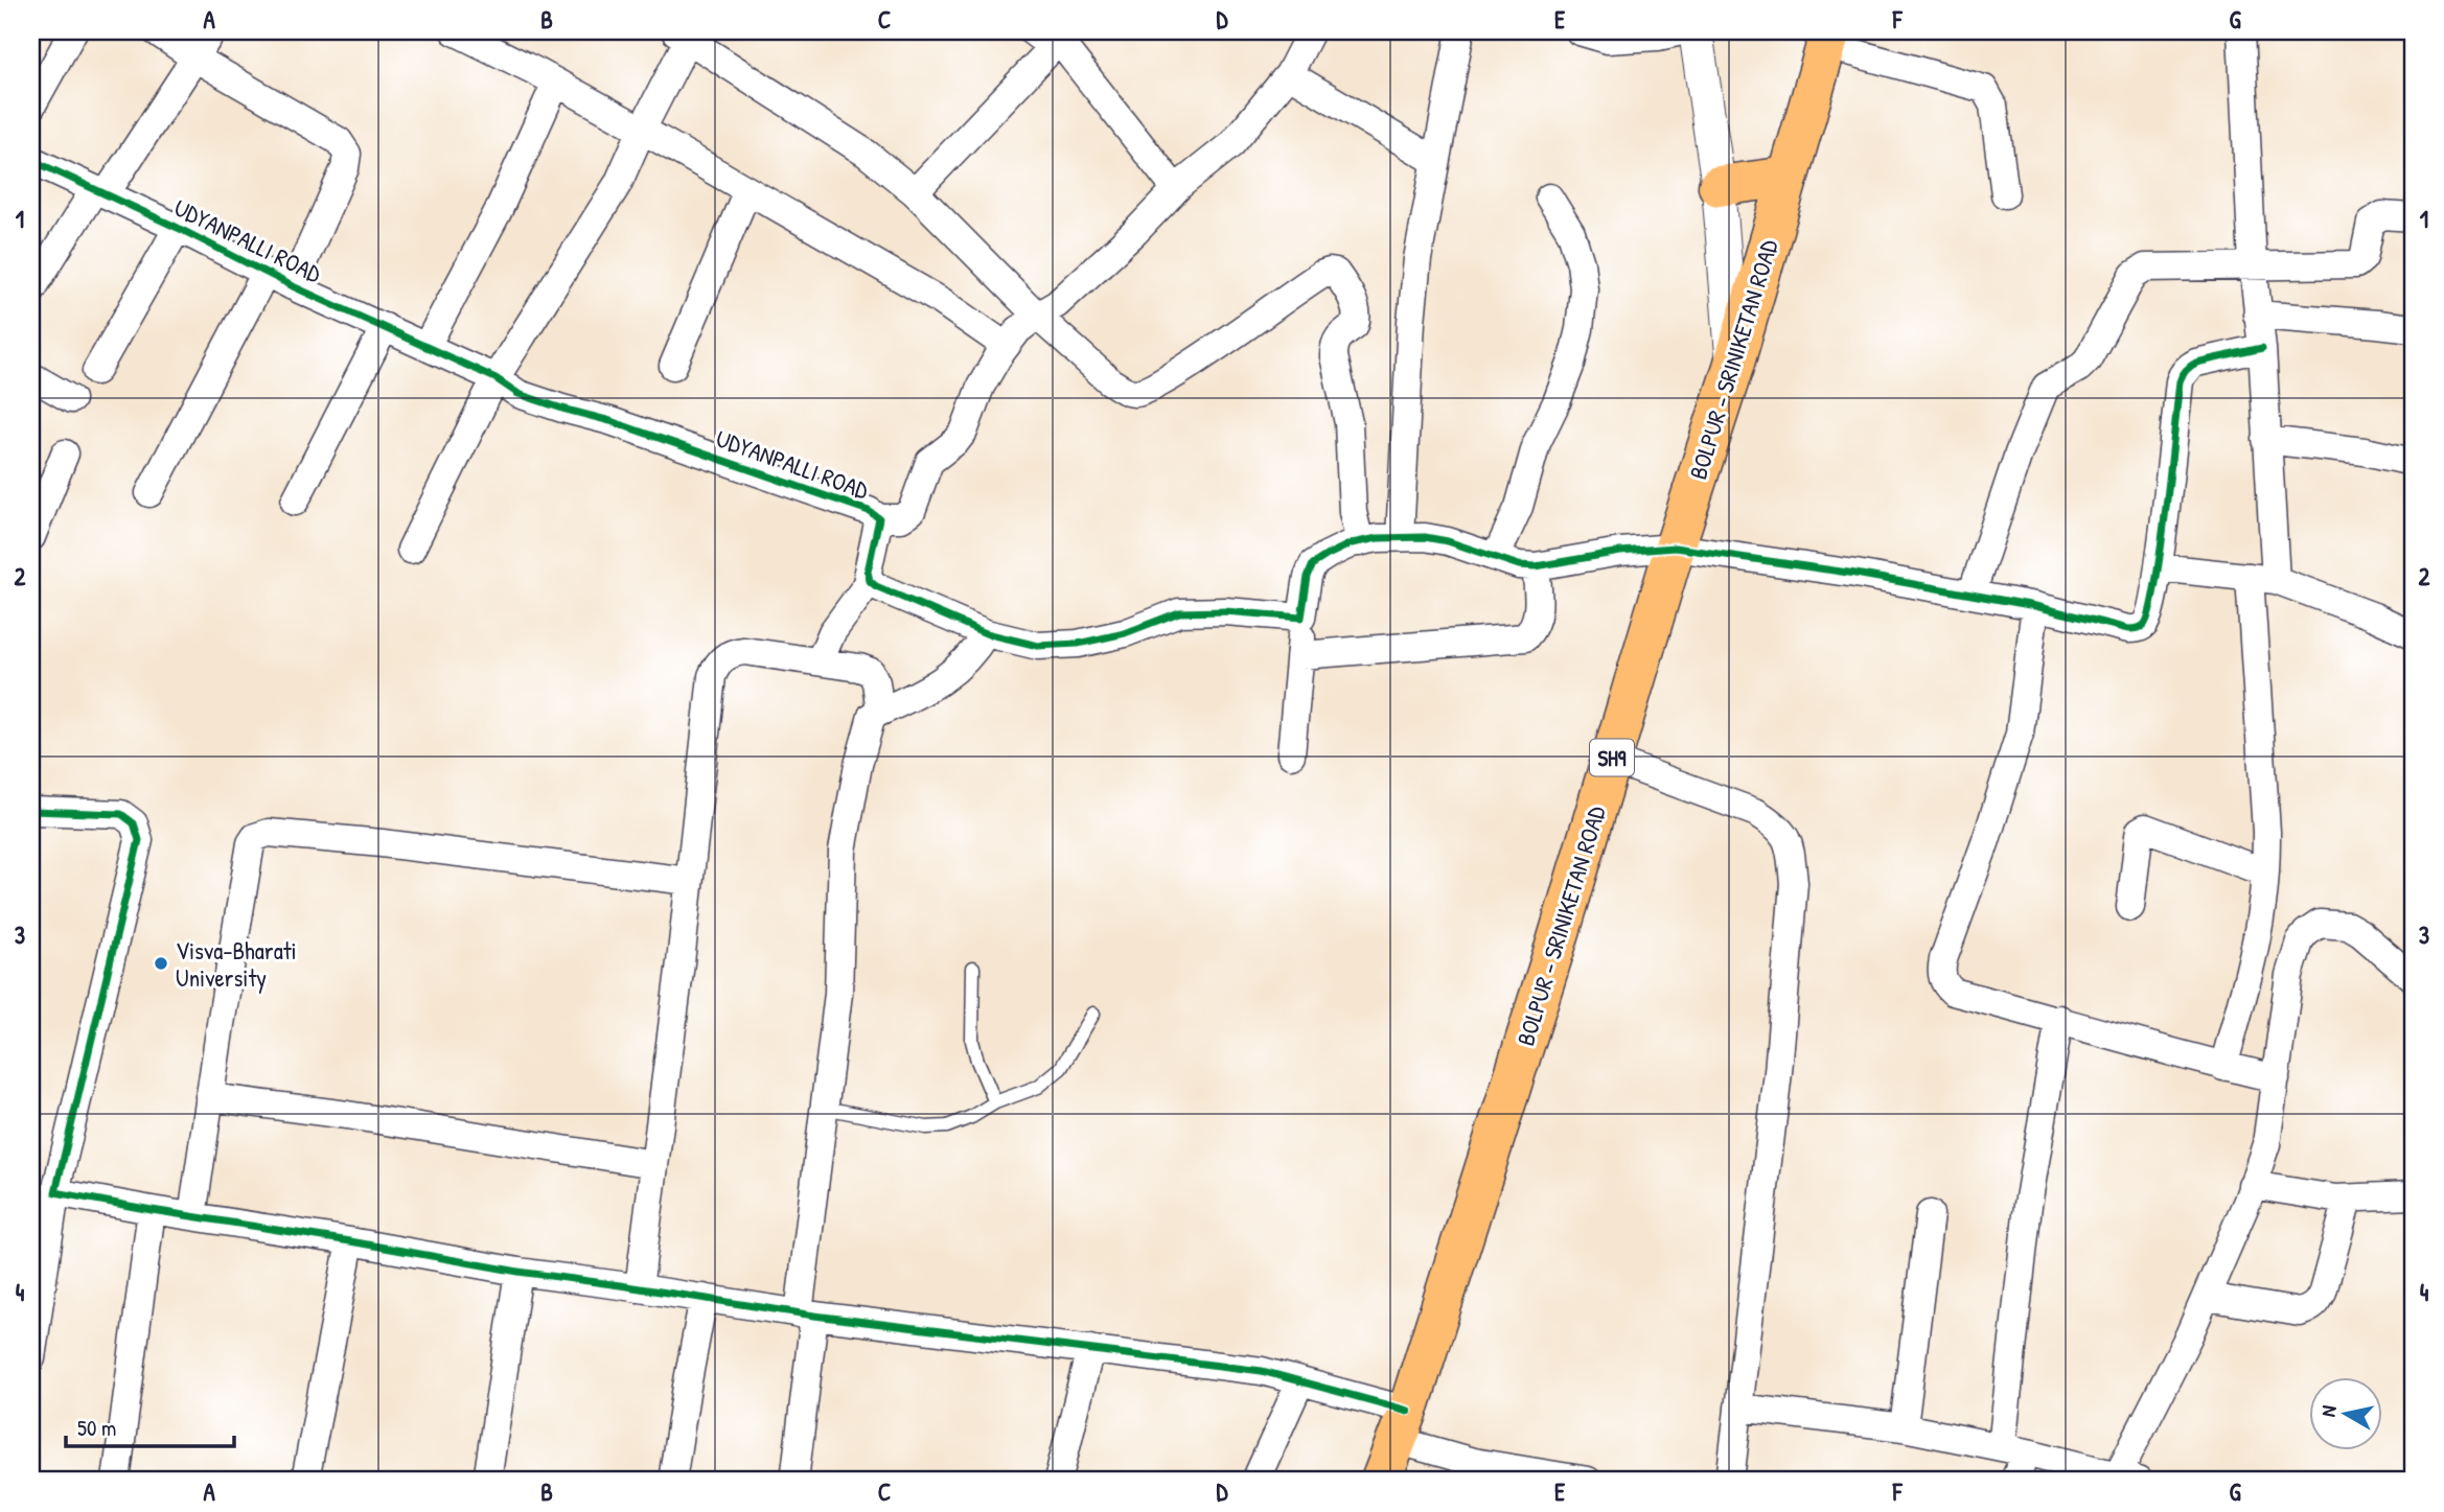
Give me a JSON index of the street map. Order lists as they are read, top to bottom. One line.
{"streets":{"main road":["BOLPUR - SRINIKETAN ROAD","SH9"],"street":["UDYANPALLI ROAD"]},"places":["Visva-Bharati University"],"scale_bar":"50 m","north":"left","grid":{"columns":["A","B","C","D","E","F","G"],"rows":["1","2","3","4"]}}
